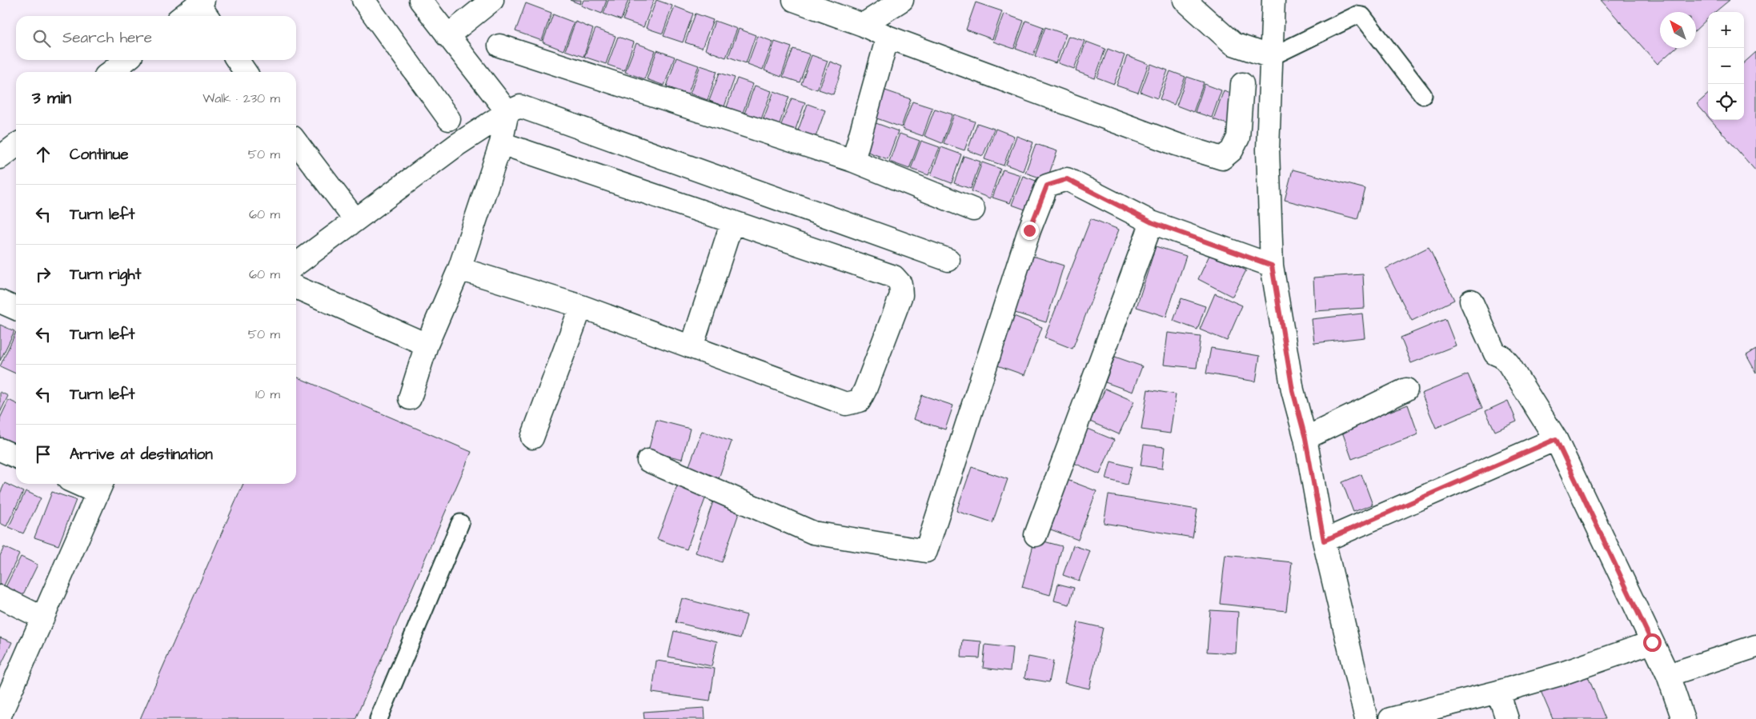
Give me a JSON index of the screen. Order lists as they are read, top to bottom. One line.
{"north":"top left","page":{"map_buttons":["+","−"],"search":"Search here","heading":["3 min","Walk · 230 m"],"list":[["Continue","50 m"],["Turn left","60 m"],["Turn right","60 m"],["Turn left","50 m"],["Turn left","10 m"],"Arrive at destination"]}}
